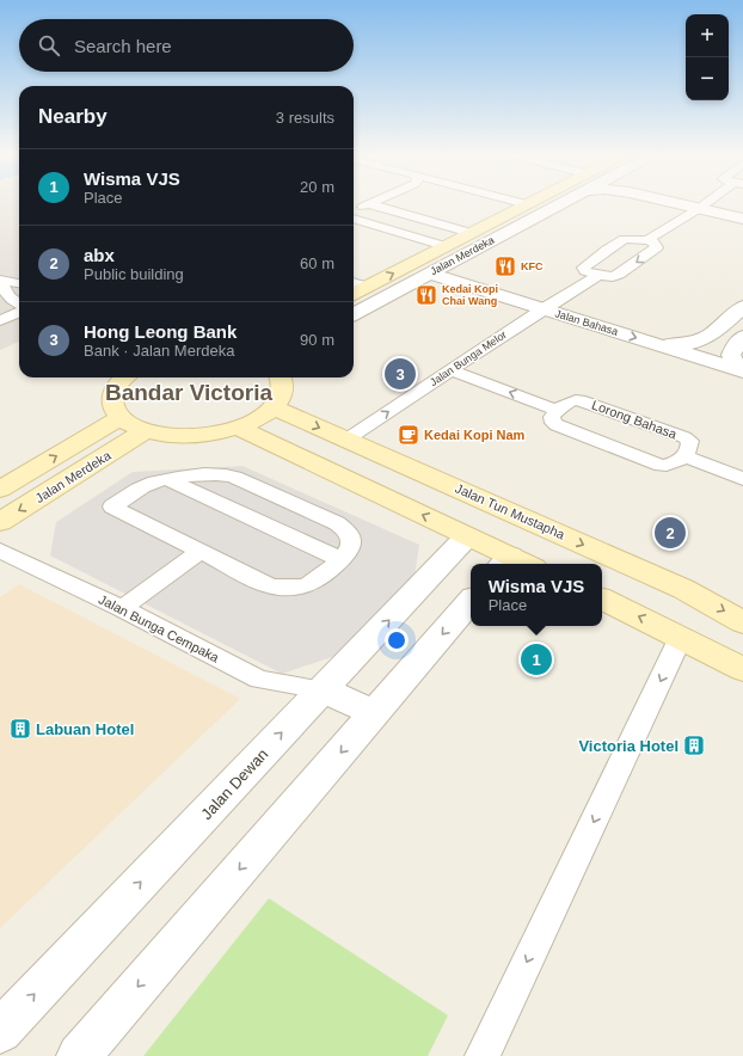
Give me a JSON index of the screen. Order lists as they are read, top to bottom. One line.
{"streets":{"main road":["Jalan Merdeka","Jalan Tun Mustapha"],"street":["Jalan Bahasa","Jalan Dewan"],"lane":["Jalan Bunga Melor","Lorong Bahasa","Jalan Bunga Cempaka"]},"crossings":[["Jalan Merdeka","Jalan Bahasa"],["Jalan Bahasa","Jalan Bunga Melor"],["Jalan Bunga Melor","Jalan Tun Mustapha"],["Jalan Bunga Cempaka","Jalan Dewan"]],"one_way":["Jalan Bahasa","Jalan Bunga Melor"],"districts":["Bandar Victoria"],"places":{"restaurant":["KFC","Kedai Kopi Chai Wang"],"cafe":["Kedai Kopi Nam"],"building":["Labuan Hotel","Victoria Hotel"]},"page":{"map_buttons":["+","−"],"search":"Search here","heading":["Nearby","3 results"],"list":[{"mark":"1","name":"Wisma VJS","note":"Place","value":"20 m"},{"mark":"2","name":"abx","note":"Public building","value":"60 m"},{"mark":"3","name":"Hong Leong Bank","note":"Bank · Jalan Merdeka","value":"90 m"}],"pins":["3","2","1"],"popup":["Wisma VJS","Place"]}}
